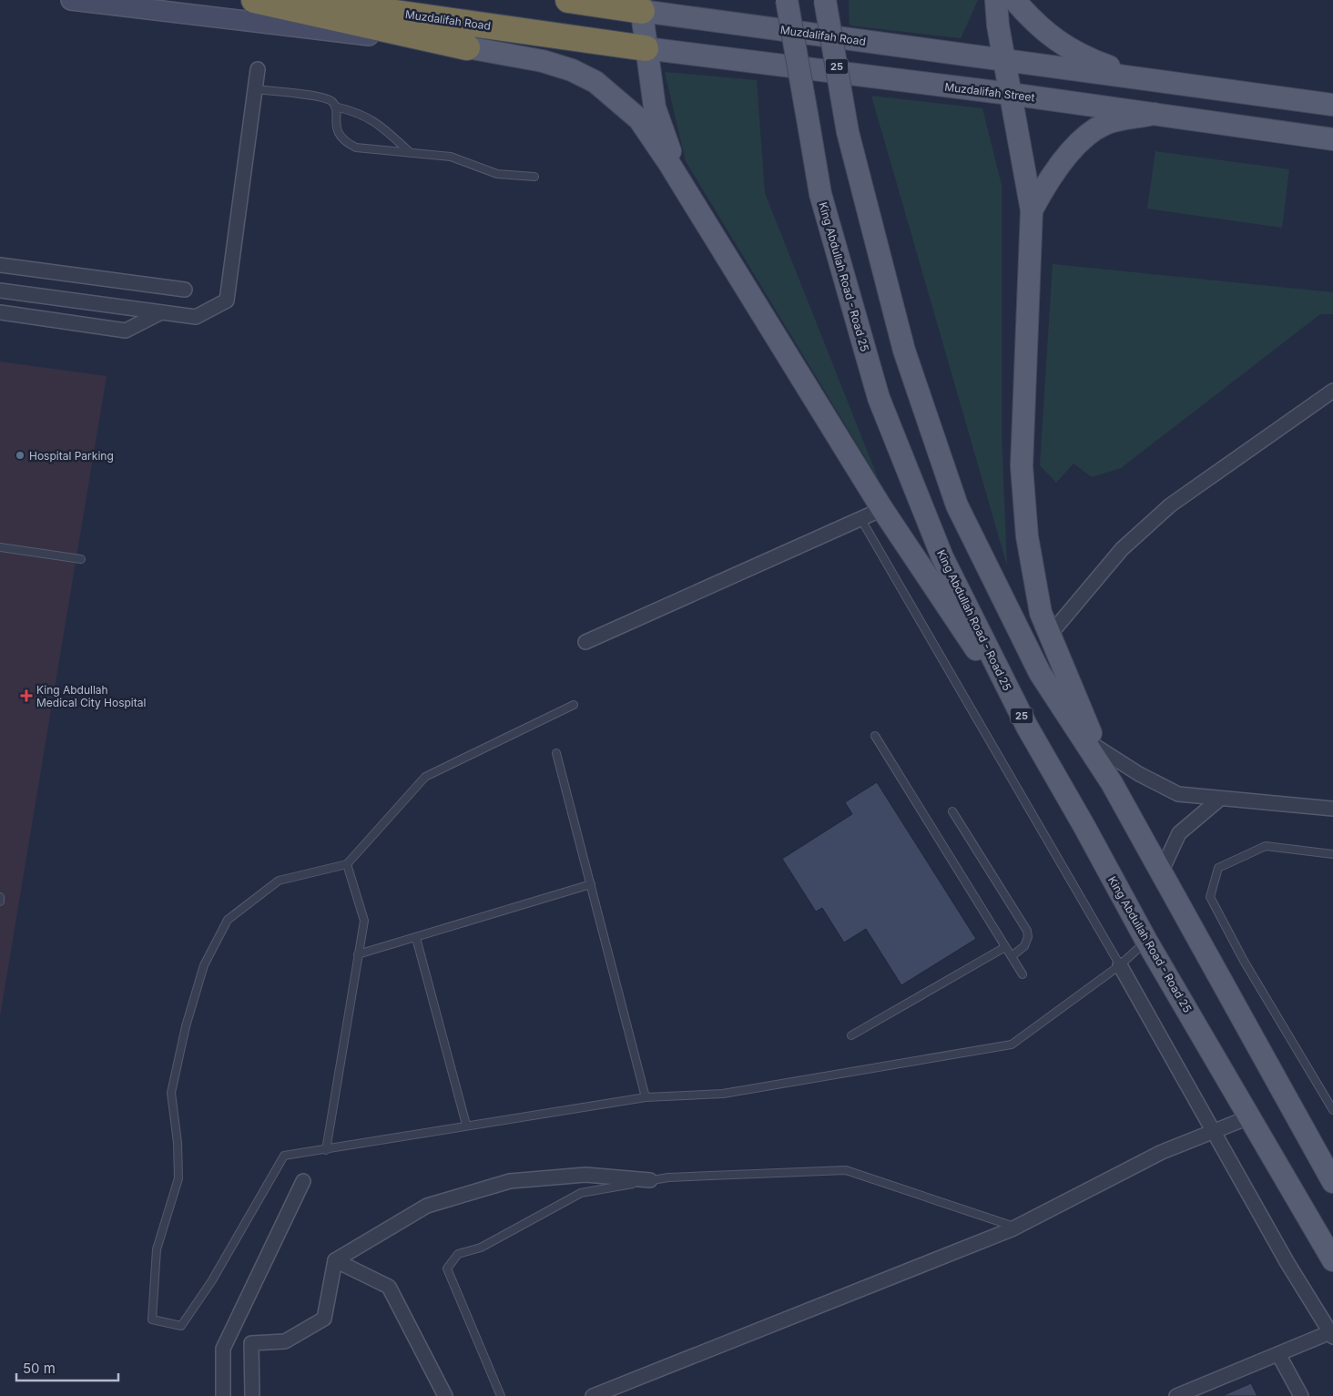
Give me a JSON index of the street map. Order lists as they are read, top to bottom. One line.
{"streets":{"highway":["Muzdalifah Road"],"main road":["25","Muzdalifah Street","King Abdullah Road - Road 25"]},"crossings":[["Muzdalifah Road","Muzdalifah Street"]],"places":{"other":["Hospital Parking"],"health":["King Abdullah Medical City Hospital"]},"scale_bar":"50 m"}
